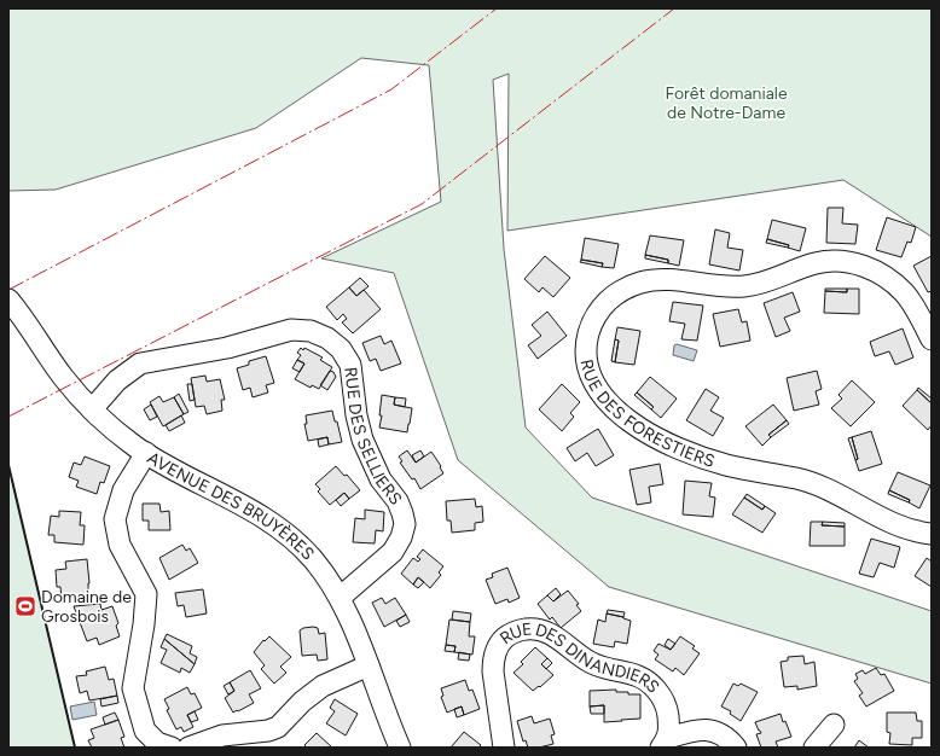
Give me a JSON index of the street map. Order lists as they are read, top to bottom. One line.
{"streets":{"street":["RUE DES FORESTIERS","RUE DES SELLIERS","AVENUE DES BRUYÈRES","RUE DES DINANDIERS"]},"crossings":[["RUE DES SELLIERS","AVENUE DES BRUYÈRES"]],"parks":["Forêt domaniale de Notre-Dame"],"places":{"sports":["Domaine de Grosbois"]}}
